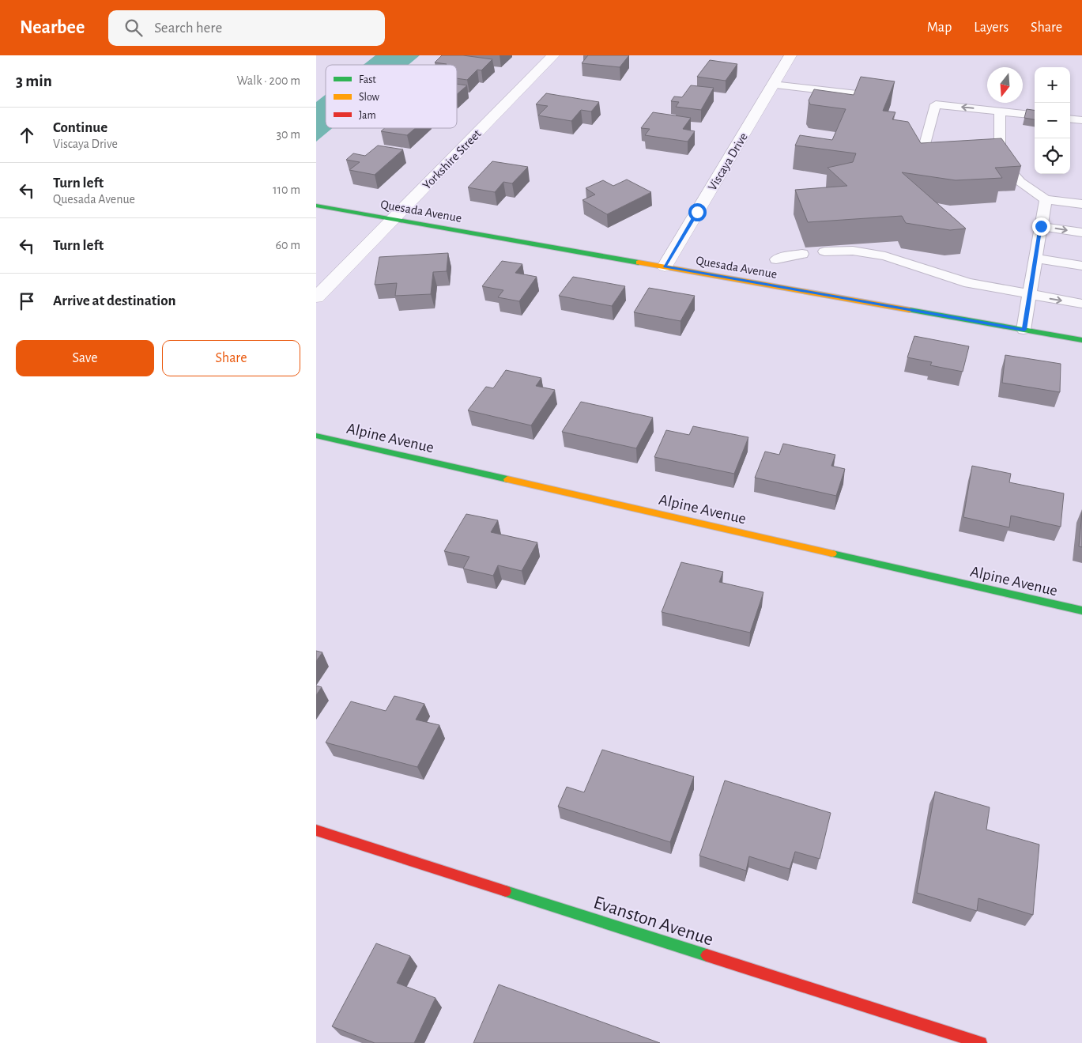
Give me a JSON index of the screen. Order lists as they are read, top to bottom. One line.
{"streets":{"street":["Yorkshire Street","Viscaya Drive","Quesada Avenue","Alpine Avenue","Evanston Avenue"]},"crossings":[["Yorkshire Street","Quesada Avenue"],["Viscaya Drive","Quesada Avenue"]],"legend":["Fast","Slow","Jam"],"north":"bottom","page":{"header":"Nearbee","search":"Search here","nav":["Map","Layers","Share"],"heading":["3 min","Walk · 200 m"],"map_buttons":["+","−"],"list":[["Continue","Viscaya Drive","30 m"],["Turn left","Quesada Avenue","110 m"],["Turn left","60 m"],"Arrive at destination"],"buttons":["Save","Share"]}}
